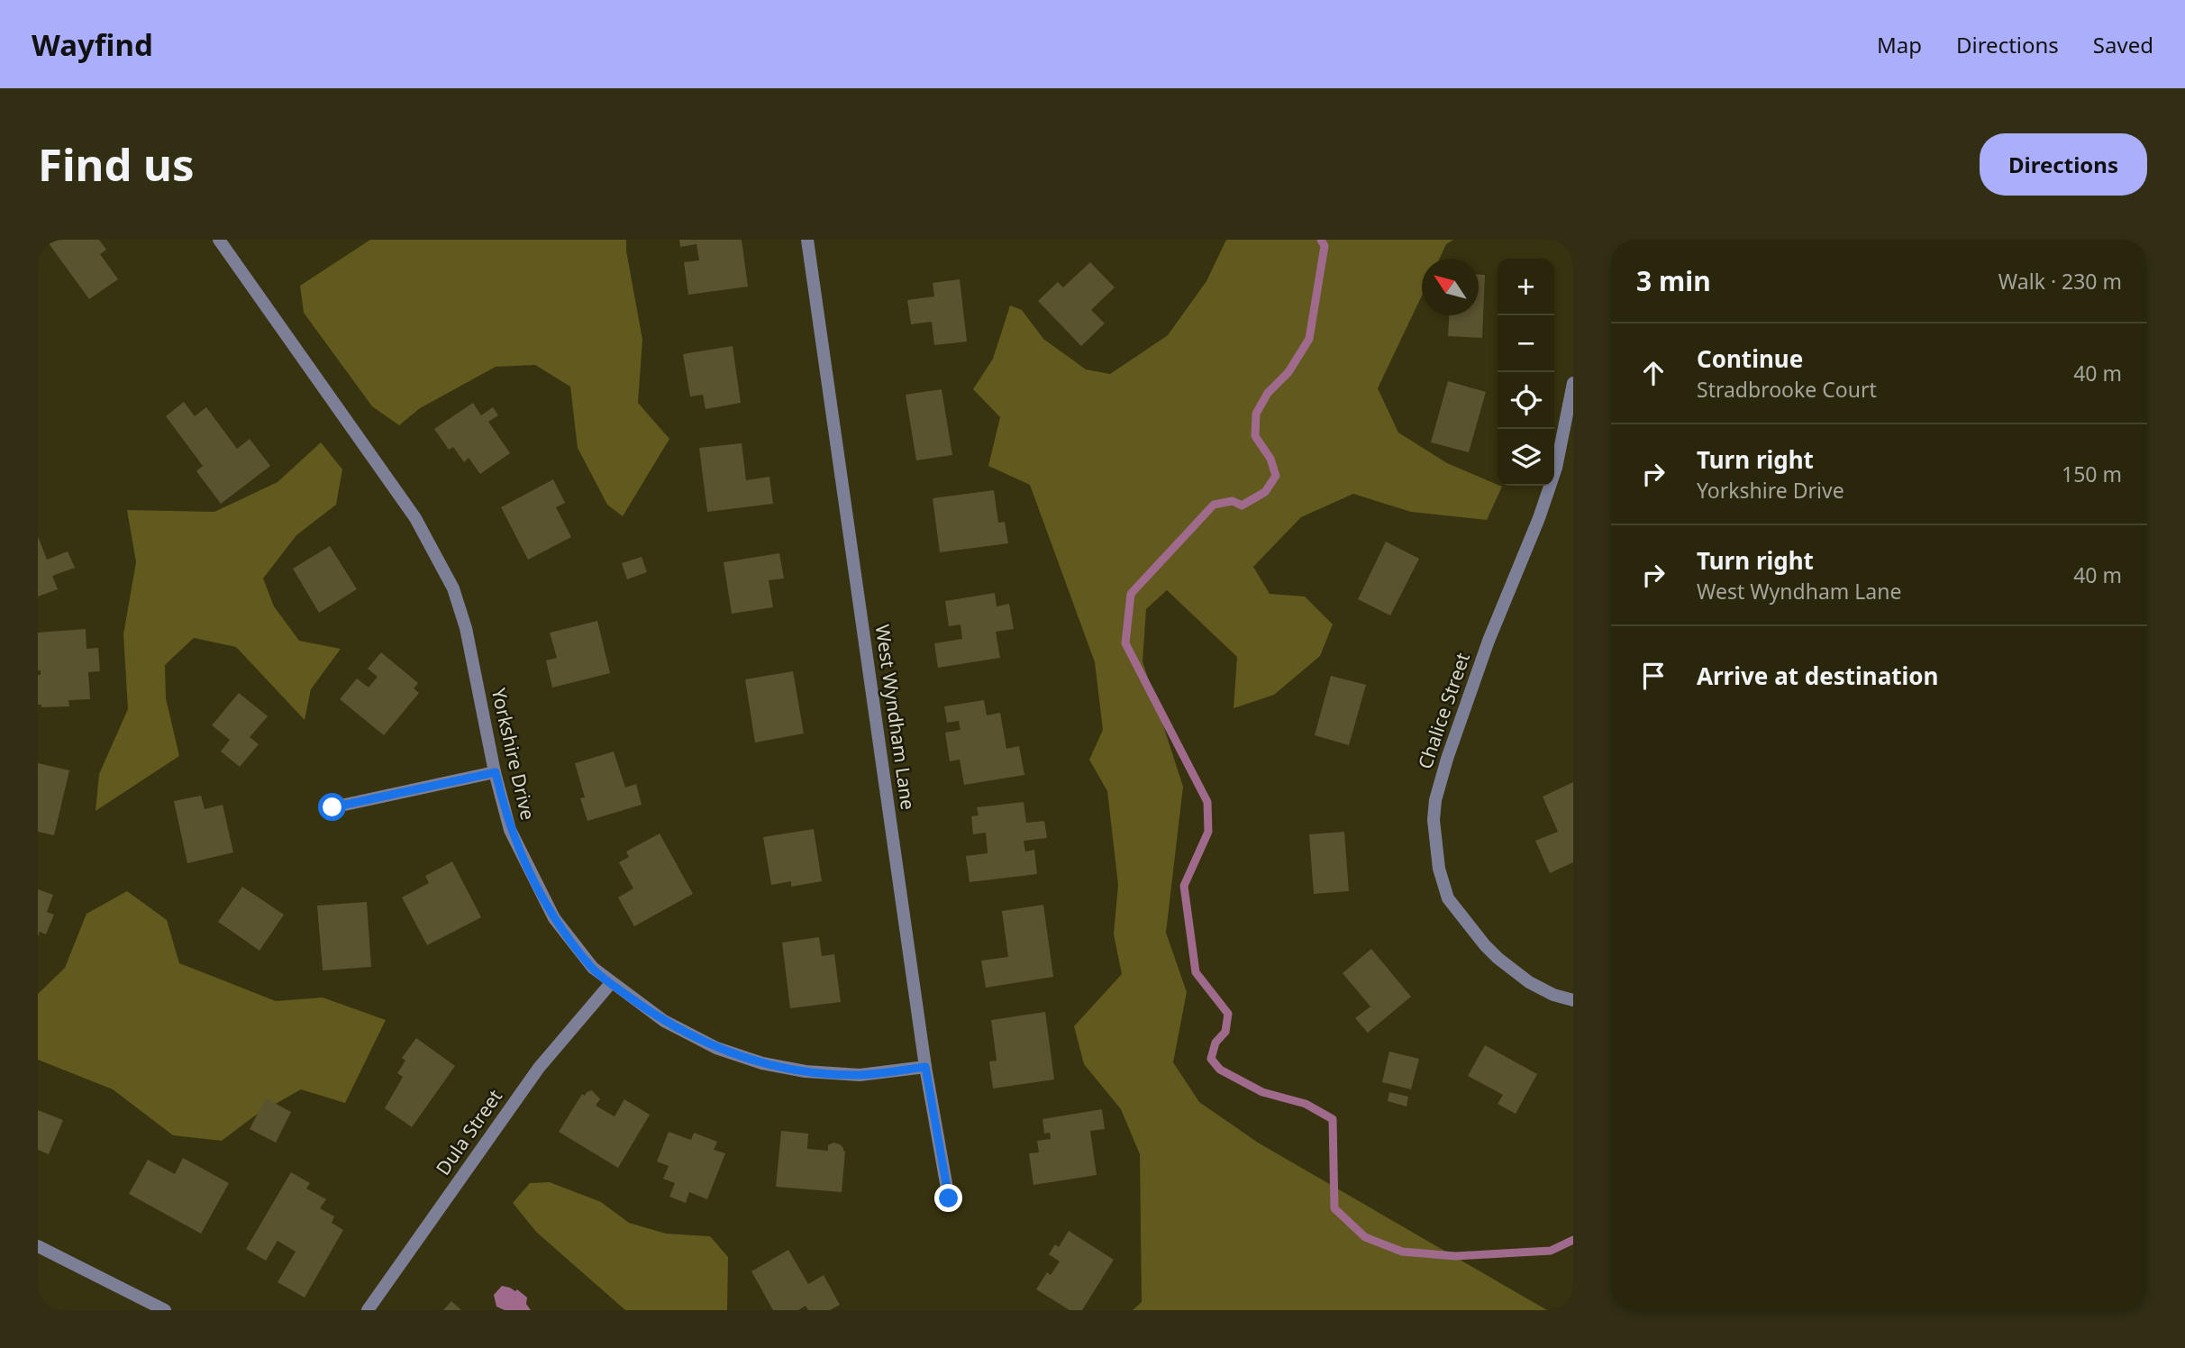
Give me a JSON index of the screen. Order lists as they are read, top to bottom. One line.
{"streets":{"street":["Chalice Street","West Wyndham Lane","Yorkshire Drive","Dula Street"]},"crossings":[["West Wyndham Lane","Yorkshire Drive"],["Yorkshire Drive","Dula Street"]],"north":"top left","page":{"header":"Wayfind","nav":["Map","Directions","Saved"],"buttons":"Directions","title":"Find us","heading":["3 min","Walk · 230 m"],"map_buttons":["+","−"],"list":[["Continue","Stradbrooke Court","40 m"],["Turn right","Yorkshire Drive","150 m"],["Turn right","West Wyndham Lane","40 m"],"Arrive at destination"]}}
